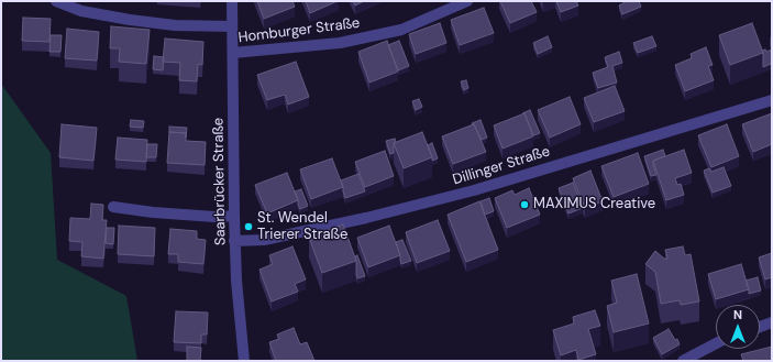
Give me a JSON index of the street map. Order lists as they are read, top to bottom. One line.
{"streets":{"street":["Homburger Straße","Dillinger Straße","Saarbrücker Straße"]},"crossings":[["Homburger Straße","Saarbrücker Straße"],["Dillinger Straße","Saarbrücker Straße"]],"places":["MAXIMUS Creative","St. Wendel Trierer Straße"],"north":"top"}
